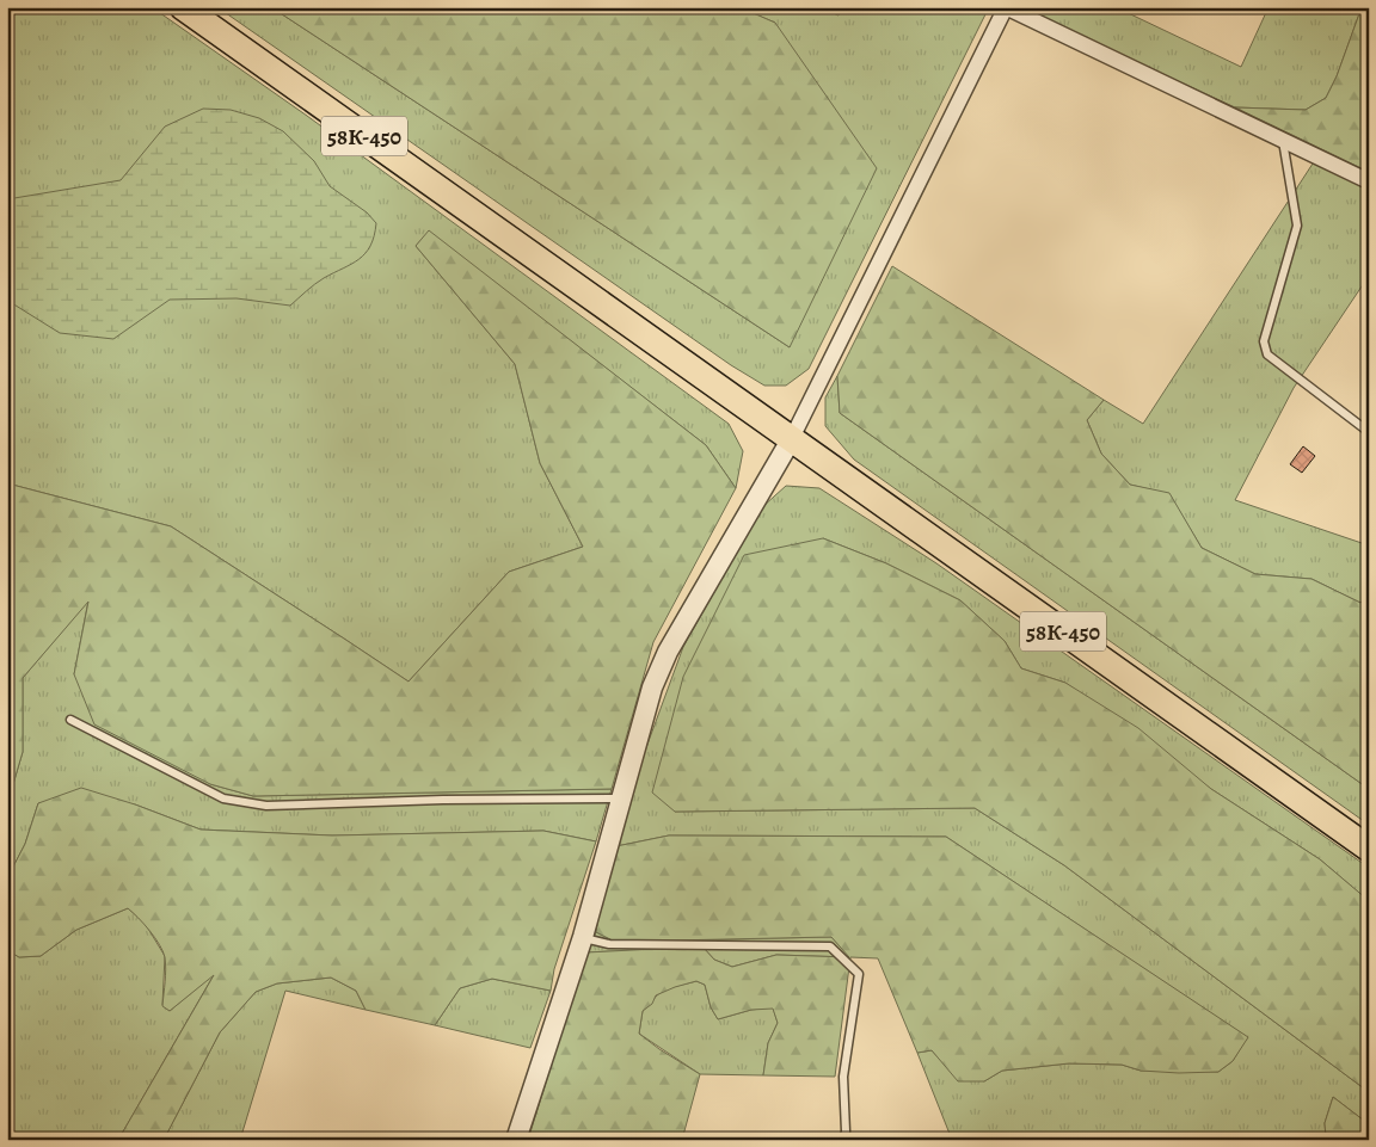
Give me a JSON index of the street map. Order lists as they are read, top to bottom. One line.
{"streets":{"highway":["58К-450"]}}
